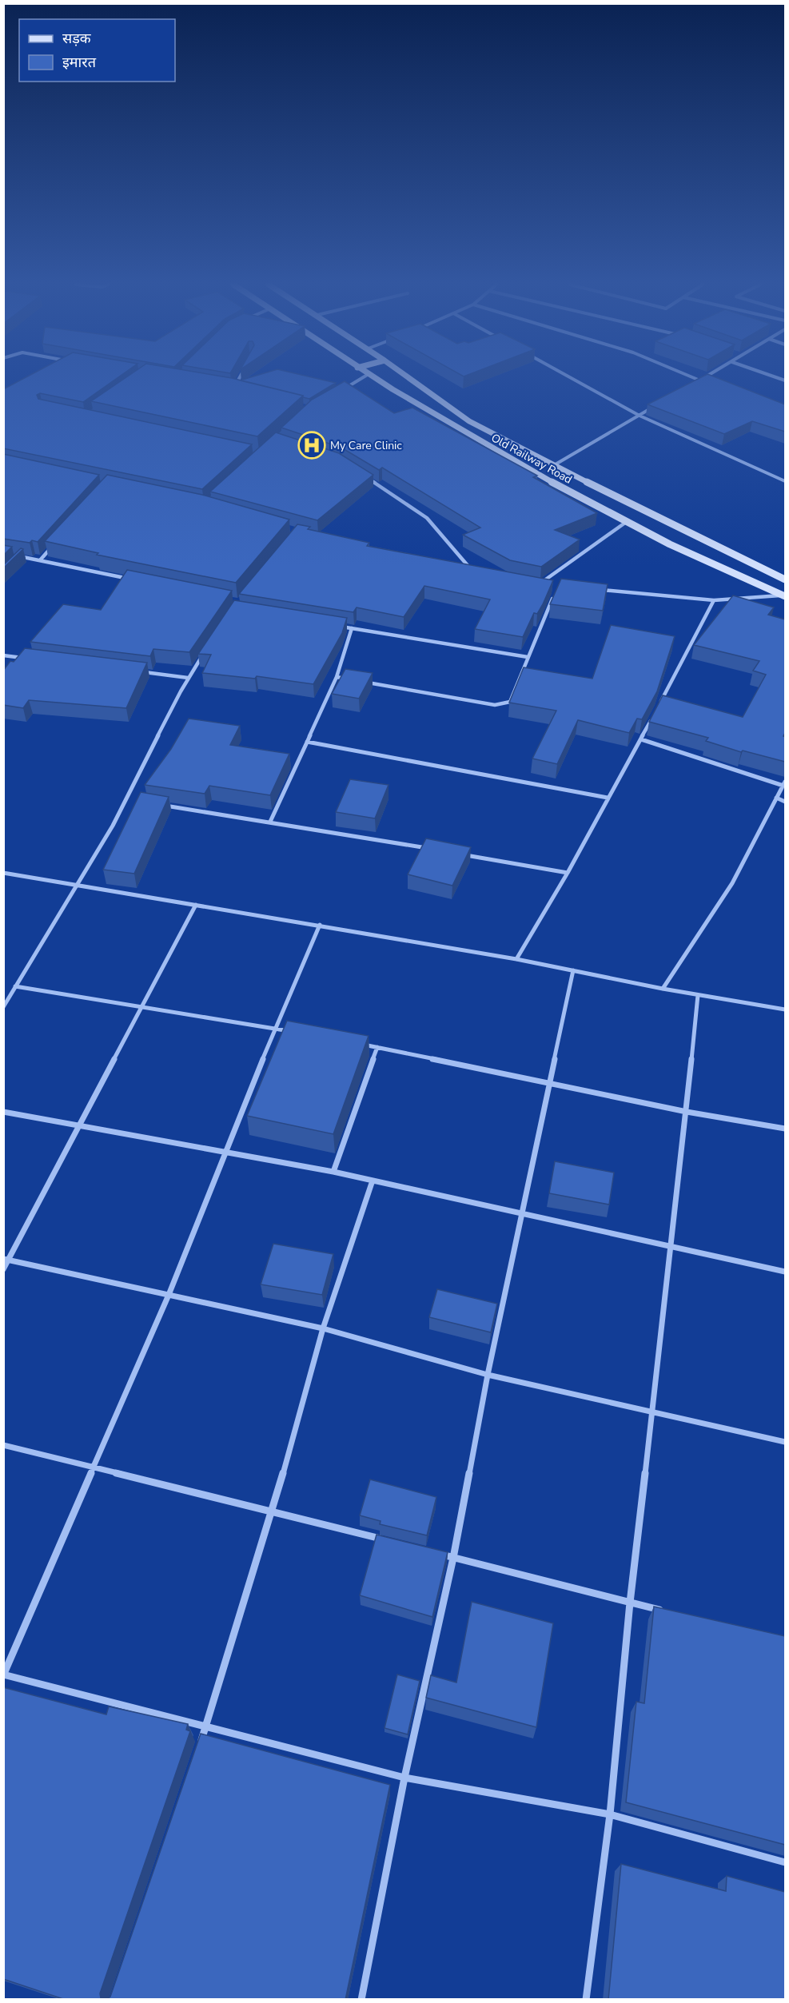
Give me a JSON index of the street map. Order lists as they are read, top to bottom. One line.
{"streets":{"main road":["Old Railway Road"]},"places":{"hospital":["My Care Clinic"]},"legend":["सड़क","इमारत"]}
